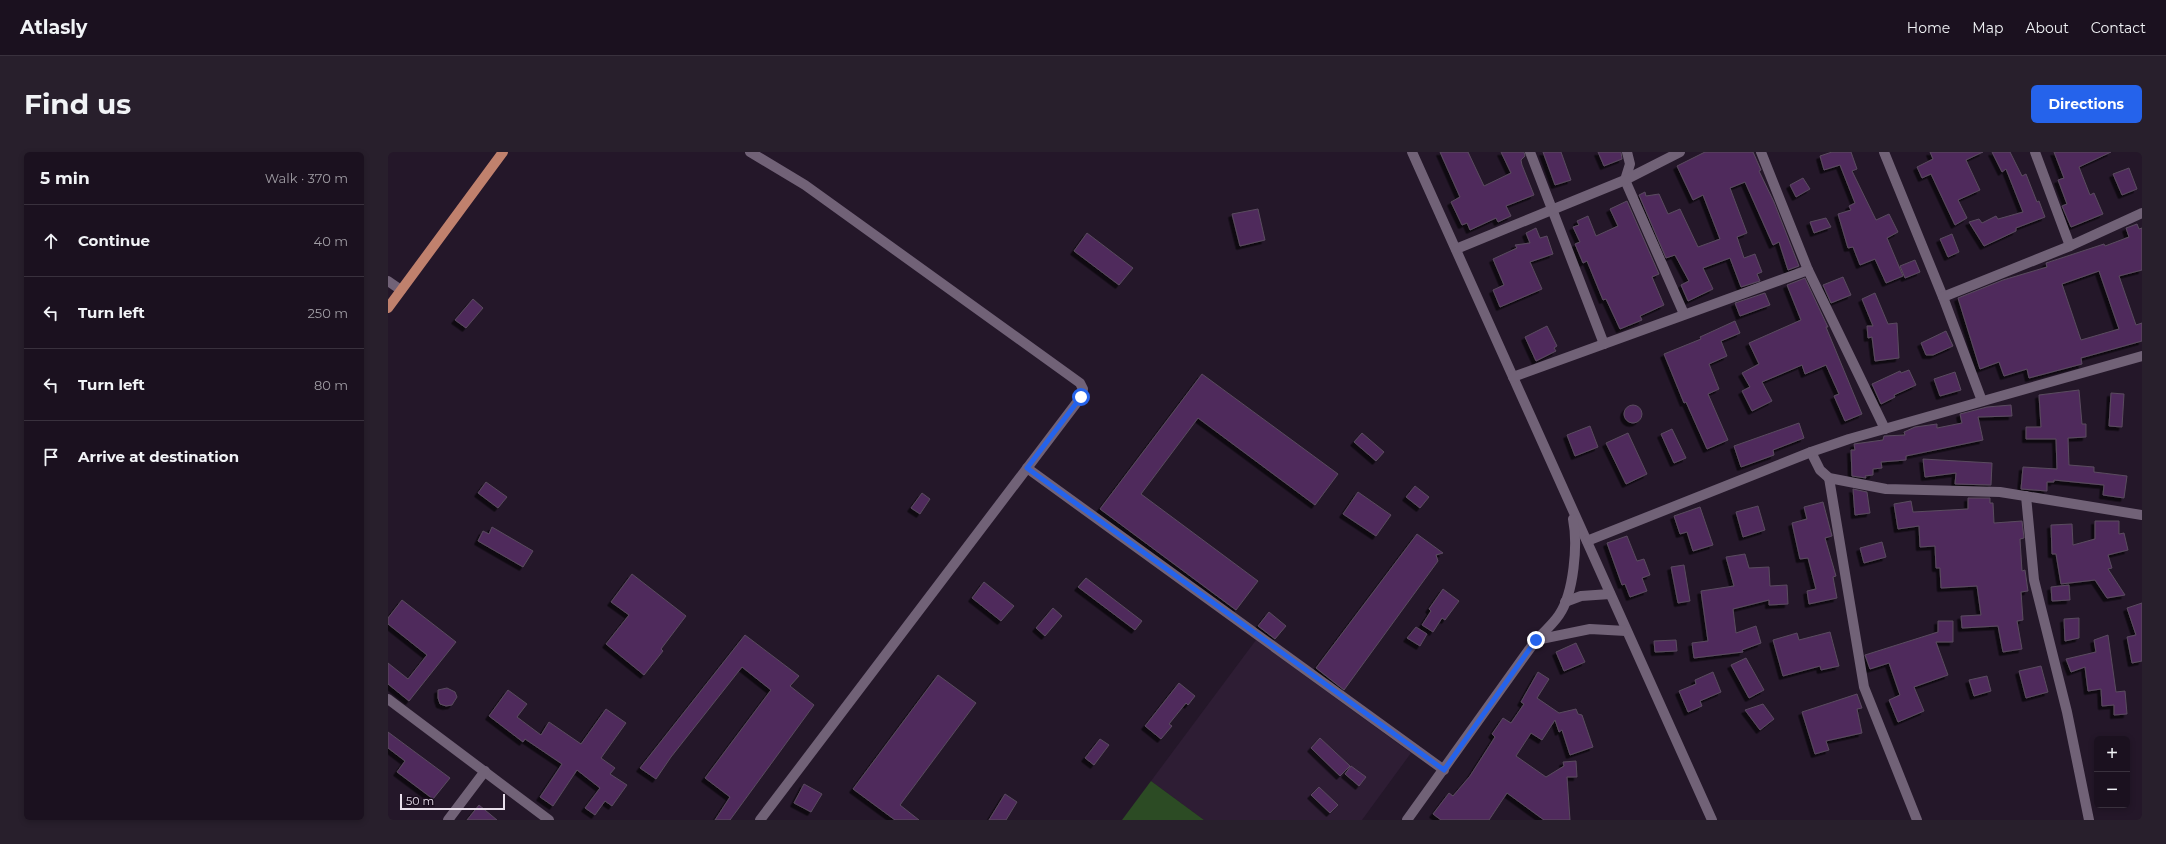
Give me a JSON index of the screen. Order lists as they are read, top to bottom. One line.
{"scale_bar":"50 m","page":{"header":"Atlasly","nav":["Home","Map","About","Contact"],"buttons":"Directions","title":"Find us","heading":["5 min","Walk · 370 m"],"list":[["Continue","40 m"],["Turn left","250 m"],["Turn left","80 m"],"Arrive at destination"],"map_buttons":["+","−"],"scale":"50 m"}}
